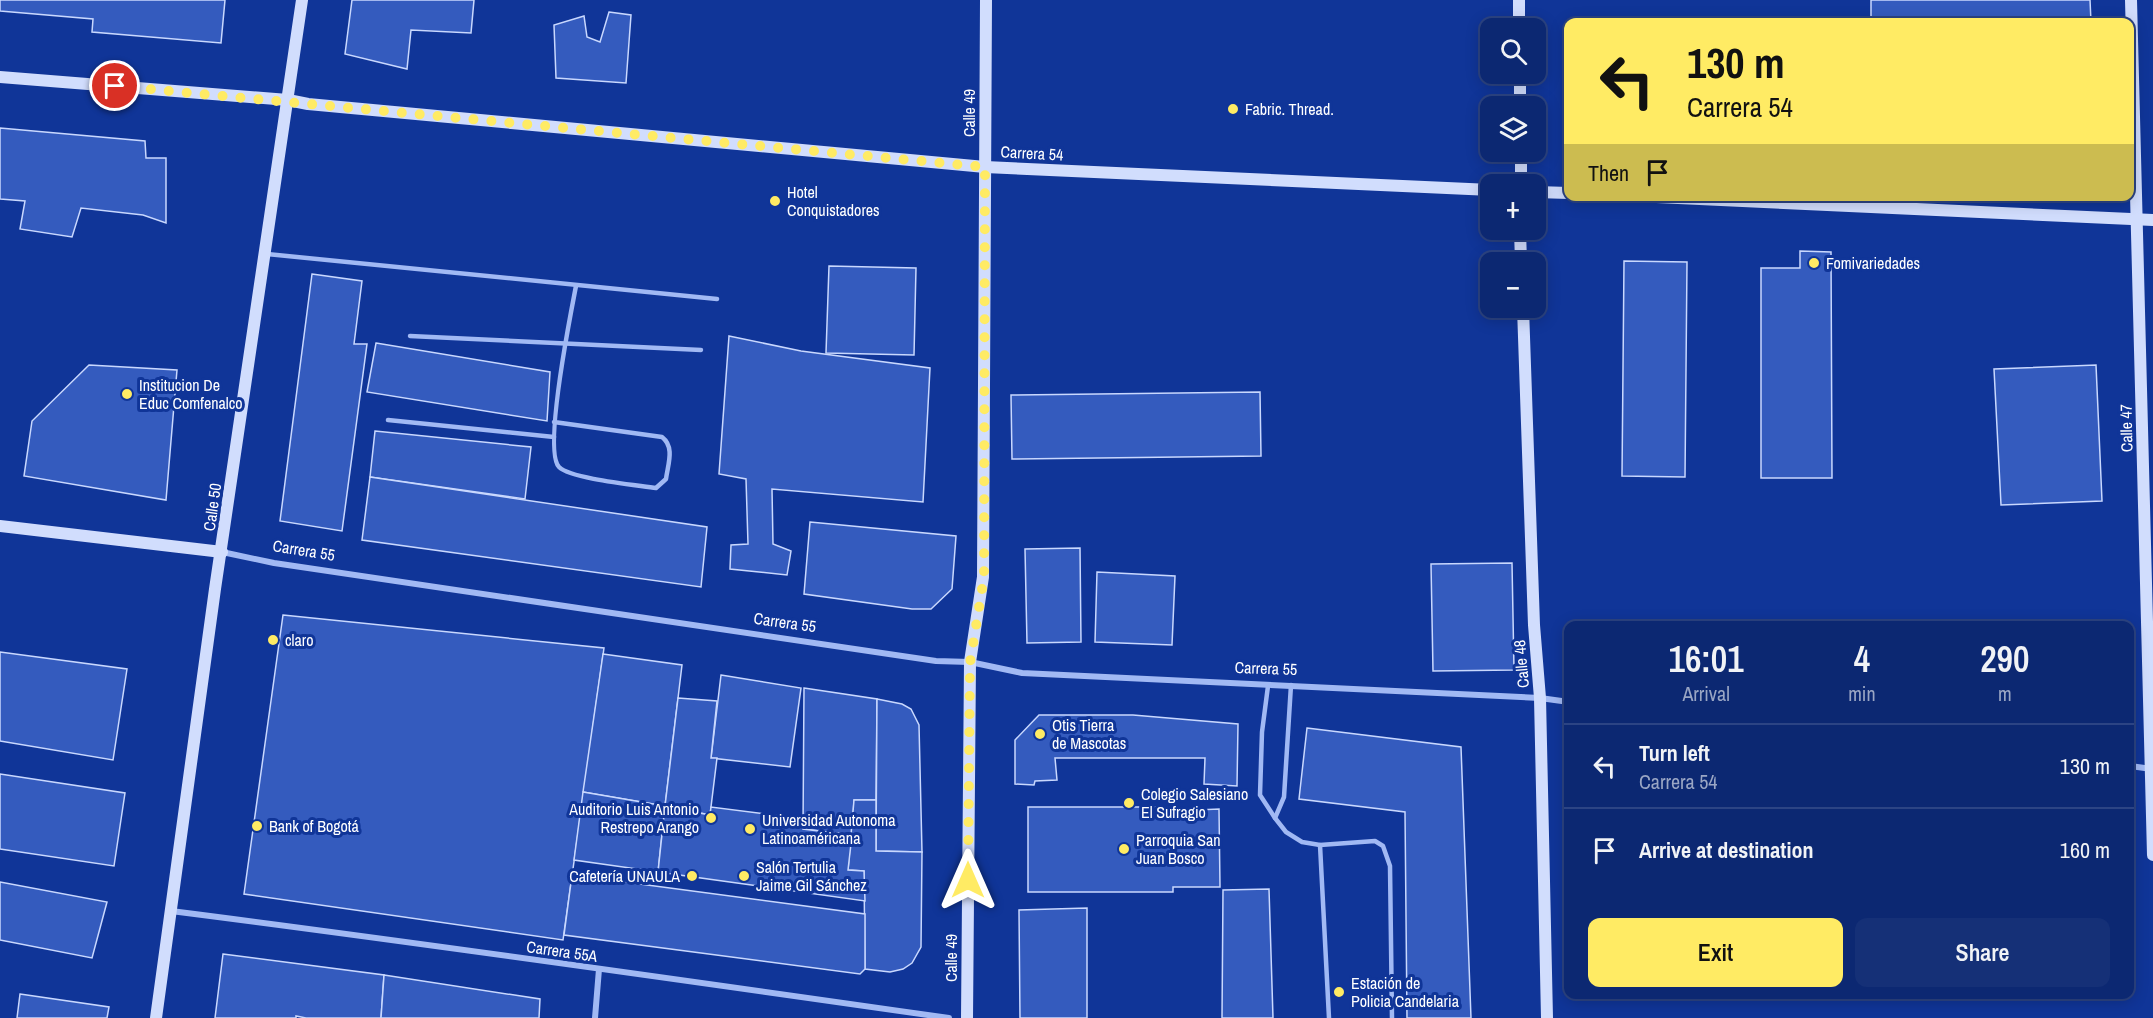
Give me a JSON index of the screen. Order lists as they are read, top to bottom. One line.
{"streets":{"street":["Calle 49","Carrera 54","Calle 47","Calle 50","Carrera 55","Calle 48","Carrera 55A"]},"crossings":[["Calle 49","Carrera 54"],["Calle 49","Carrera 55"],["Carrera 54","Calle 50"],["Calle 50","Carrera 55"],["Calle 50","Carrera 55A"],["Carrera 55","Calle 48"]],"places":["Fabric. Thread.","Hotel Conquistadores","Fomivariedades","Institucion De Educ Comfenalco","claro","Otis Tierra de Mascotas","Colegio Salesiano El Sufragio","Auditorio Luis Antonio Restrepo Arango","Bank of Bogotá","Universidad Autonoma Latinoaméricana","Parroquia San Juan Bosco","Cafetería UNAULA","Salón Tertulia Jaime Gil Sánchez","Estación de Policia Candelaria"],"page":{"map_buttons":["+","−"],"turn":["130 m","Carrera 54"],"then":"Then","eta":["16:01","Arrival","4","min","290","m"],"list":[{"name":"Turn left","note":"Carrera 54","value":"130 m"},{"name":"Arrive at destination","value":"160 m"}],"buttons":["Exit","Share"]}}
